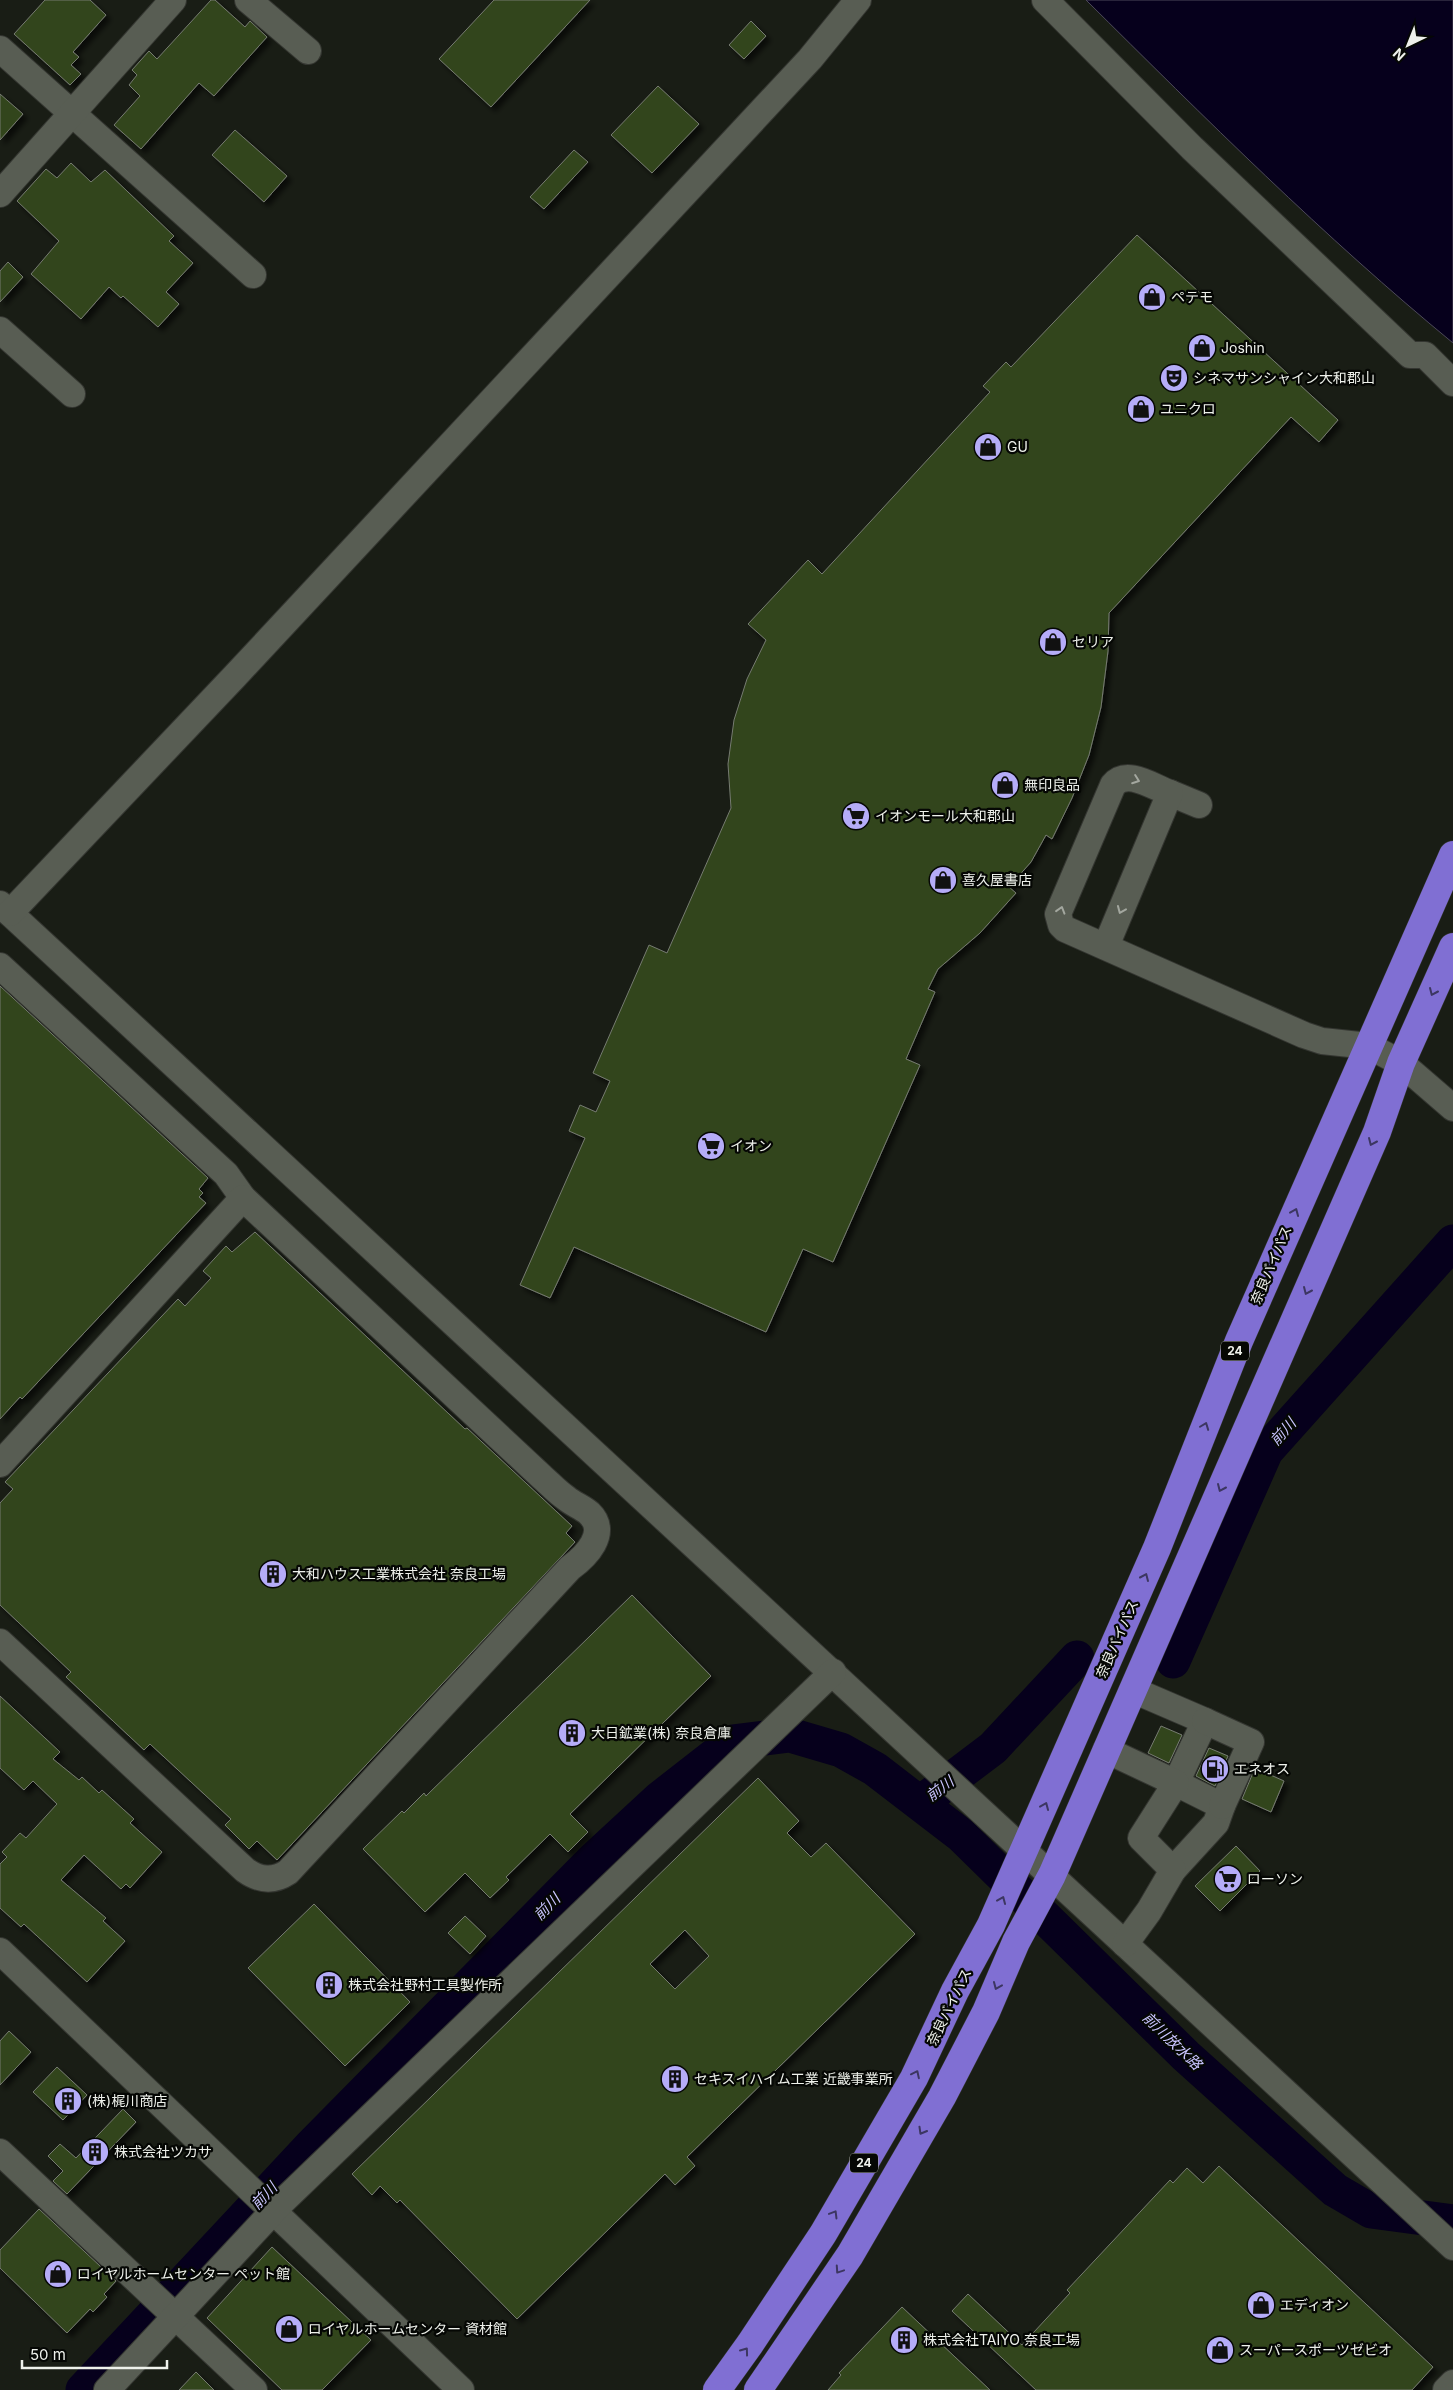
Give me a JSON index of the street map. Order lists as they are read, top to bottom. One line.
{"streets":{"highway":["奈良バイパス","24"]},"water":["前川","前川放水路"],"places":{"shop":["ペテモ","Joshin","ユニクロ","GU","セリア","無印良品","喜久屋書店","ロイヤルホームセンター ペット館","エディオン","ロイヤルホームセンター 資材館","スーパースポーツゼビオ"],"theatre":["シネマサンシャイン大和郡山"],"supermarket":["イオンモール大和郡山","イオン","ローソン"],"building":["大和ハウス工業株式会社 奈良工場","大日鉱業(株) 奈良倉庫","株式会社野村工具製作所","セキスイハイム工業 近畿事業所","(株)梶川商店","株式会社ツカサ","株式会社TAIYO 奈良工場"],"fuel station":["エネオス"]},"scale_bar":"50 m","north":"bottom left"}
